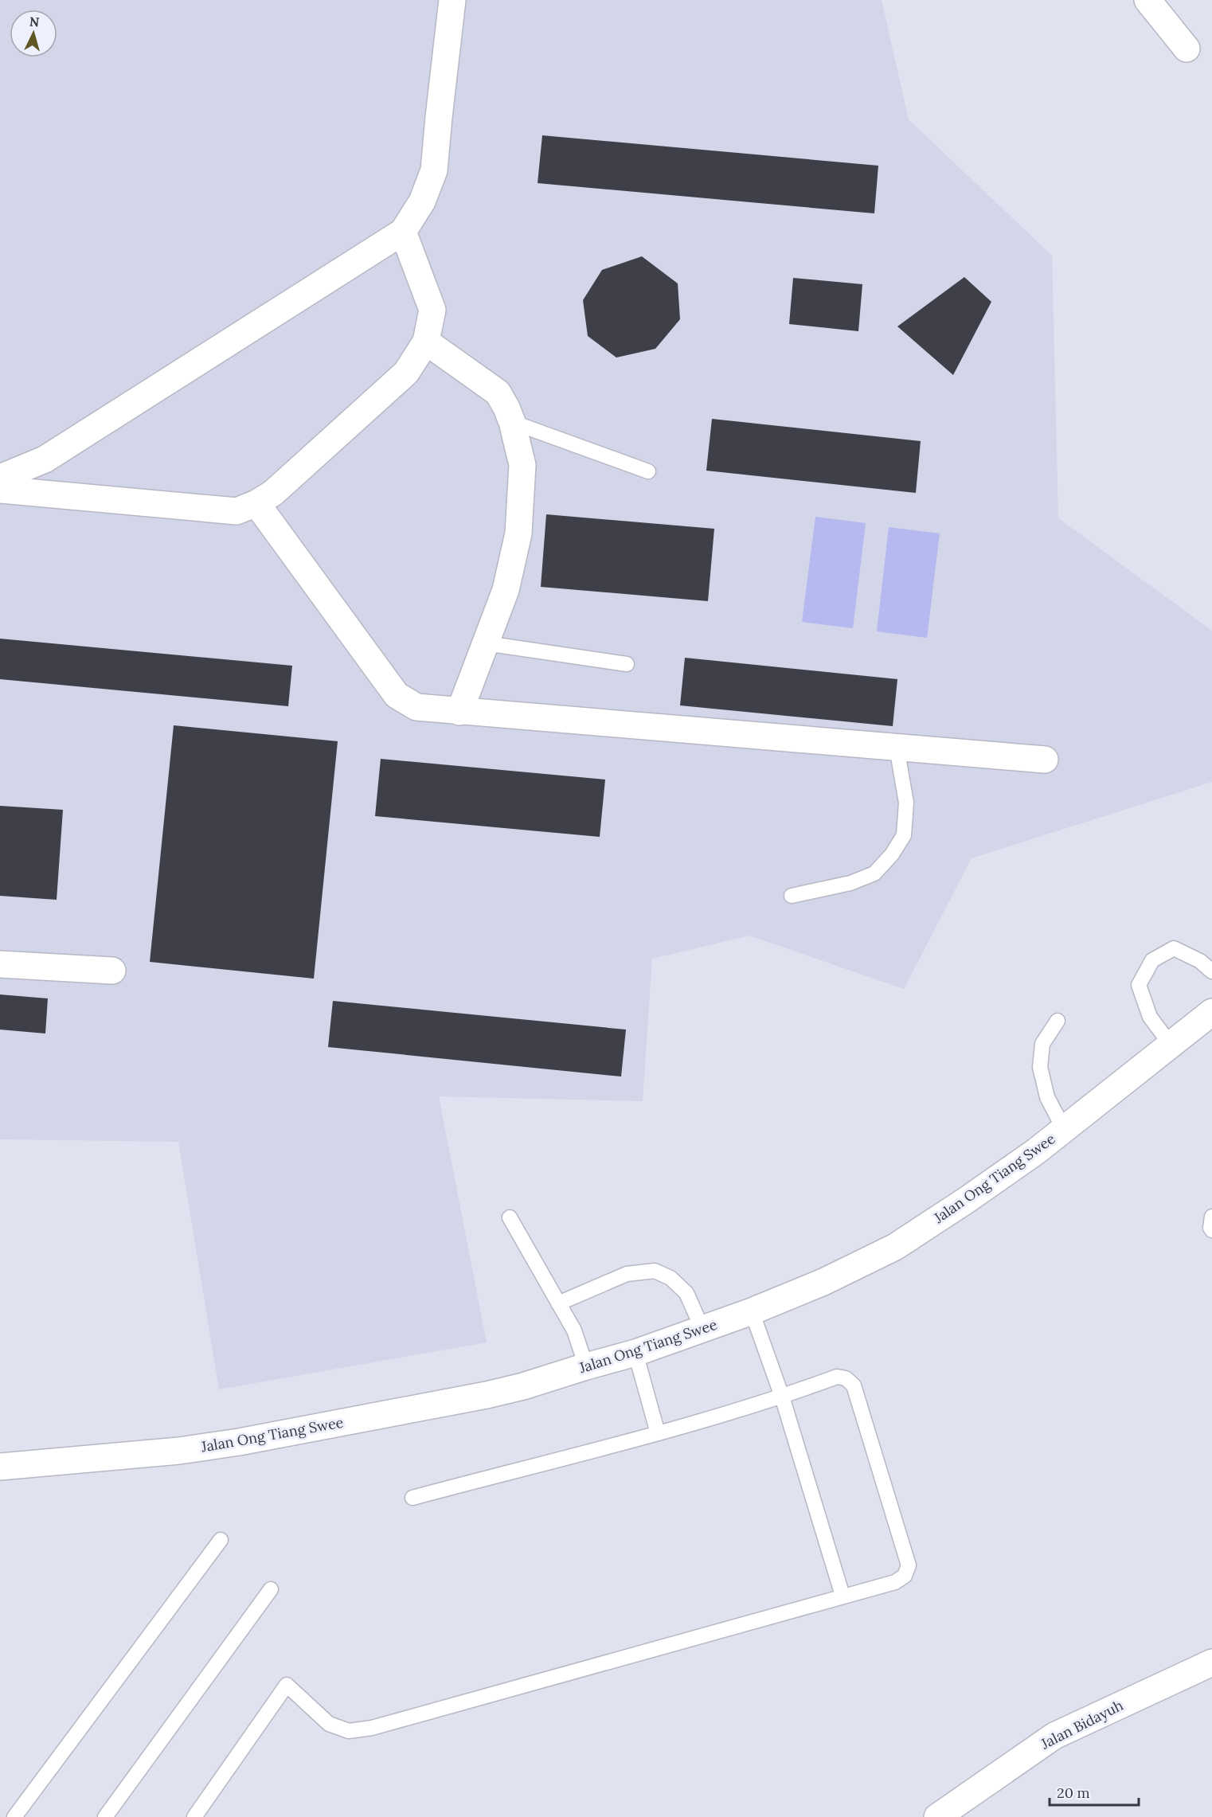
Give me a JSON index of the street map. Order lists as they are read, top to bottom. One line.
{"streets":{"street":["Jalan Ong Tiang Swee","Jalan Bidayuh"]},"scale_bar":"20 m","north":"top"}
